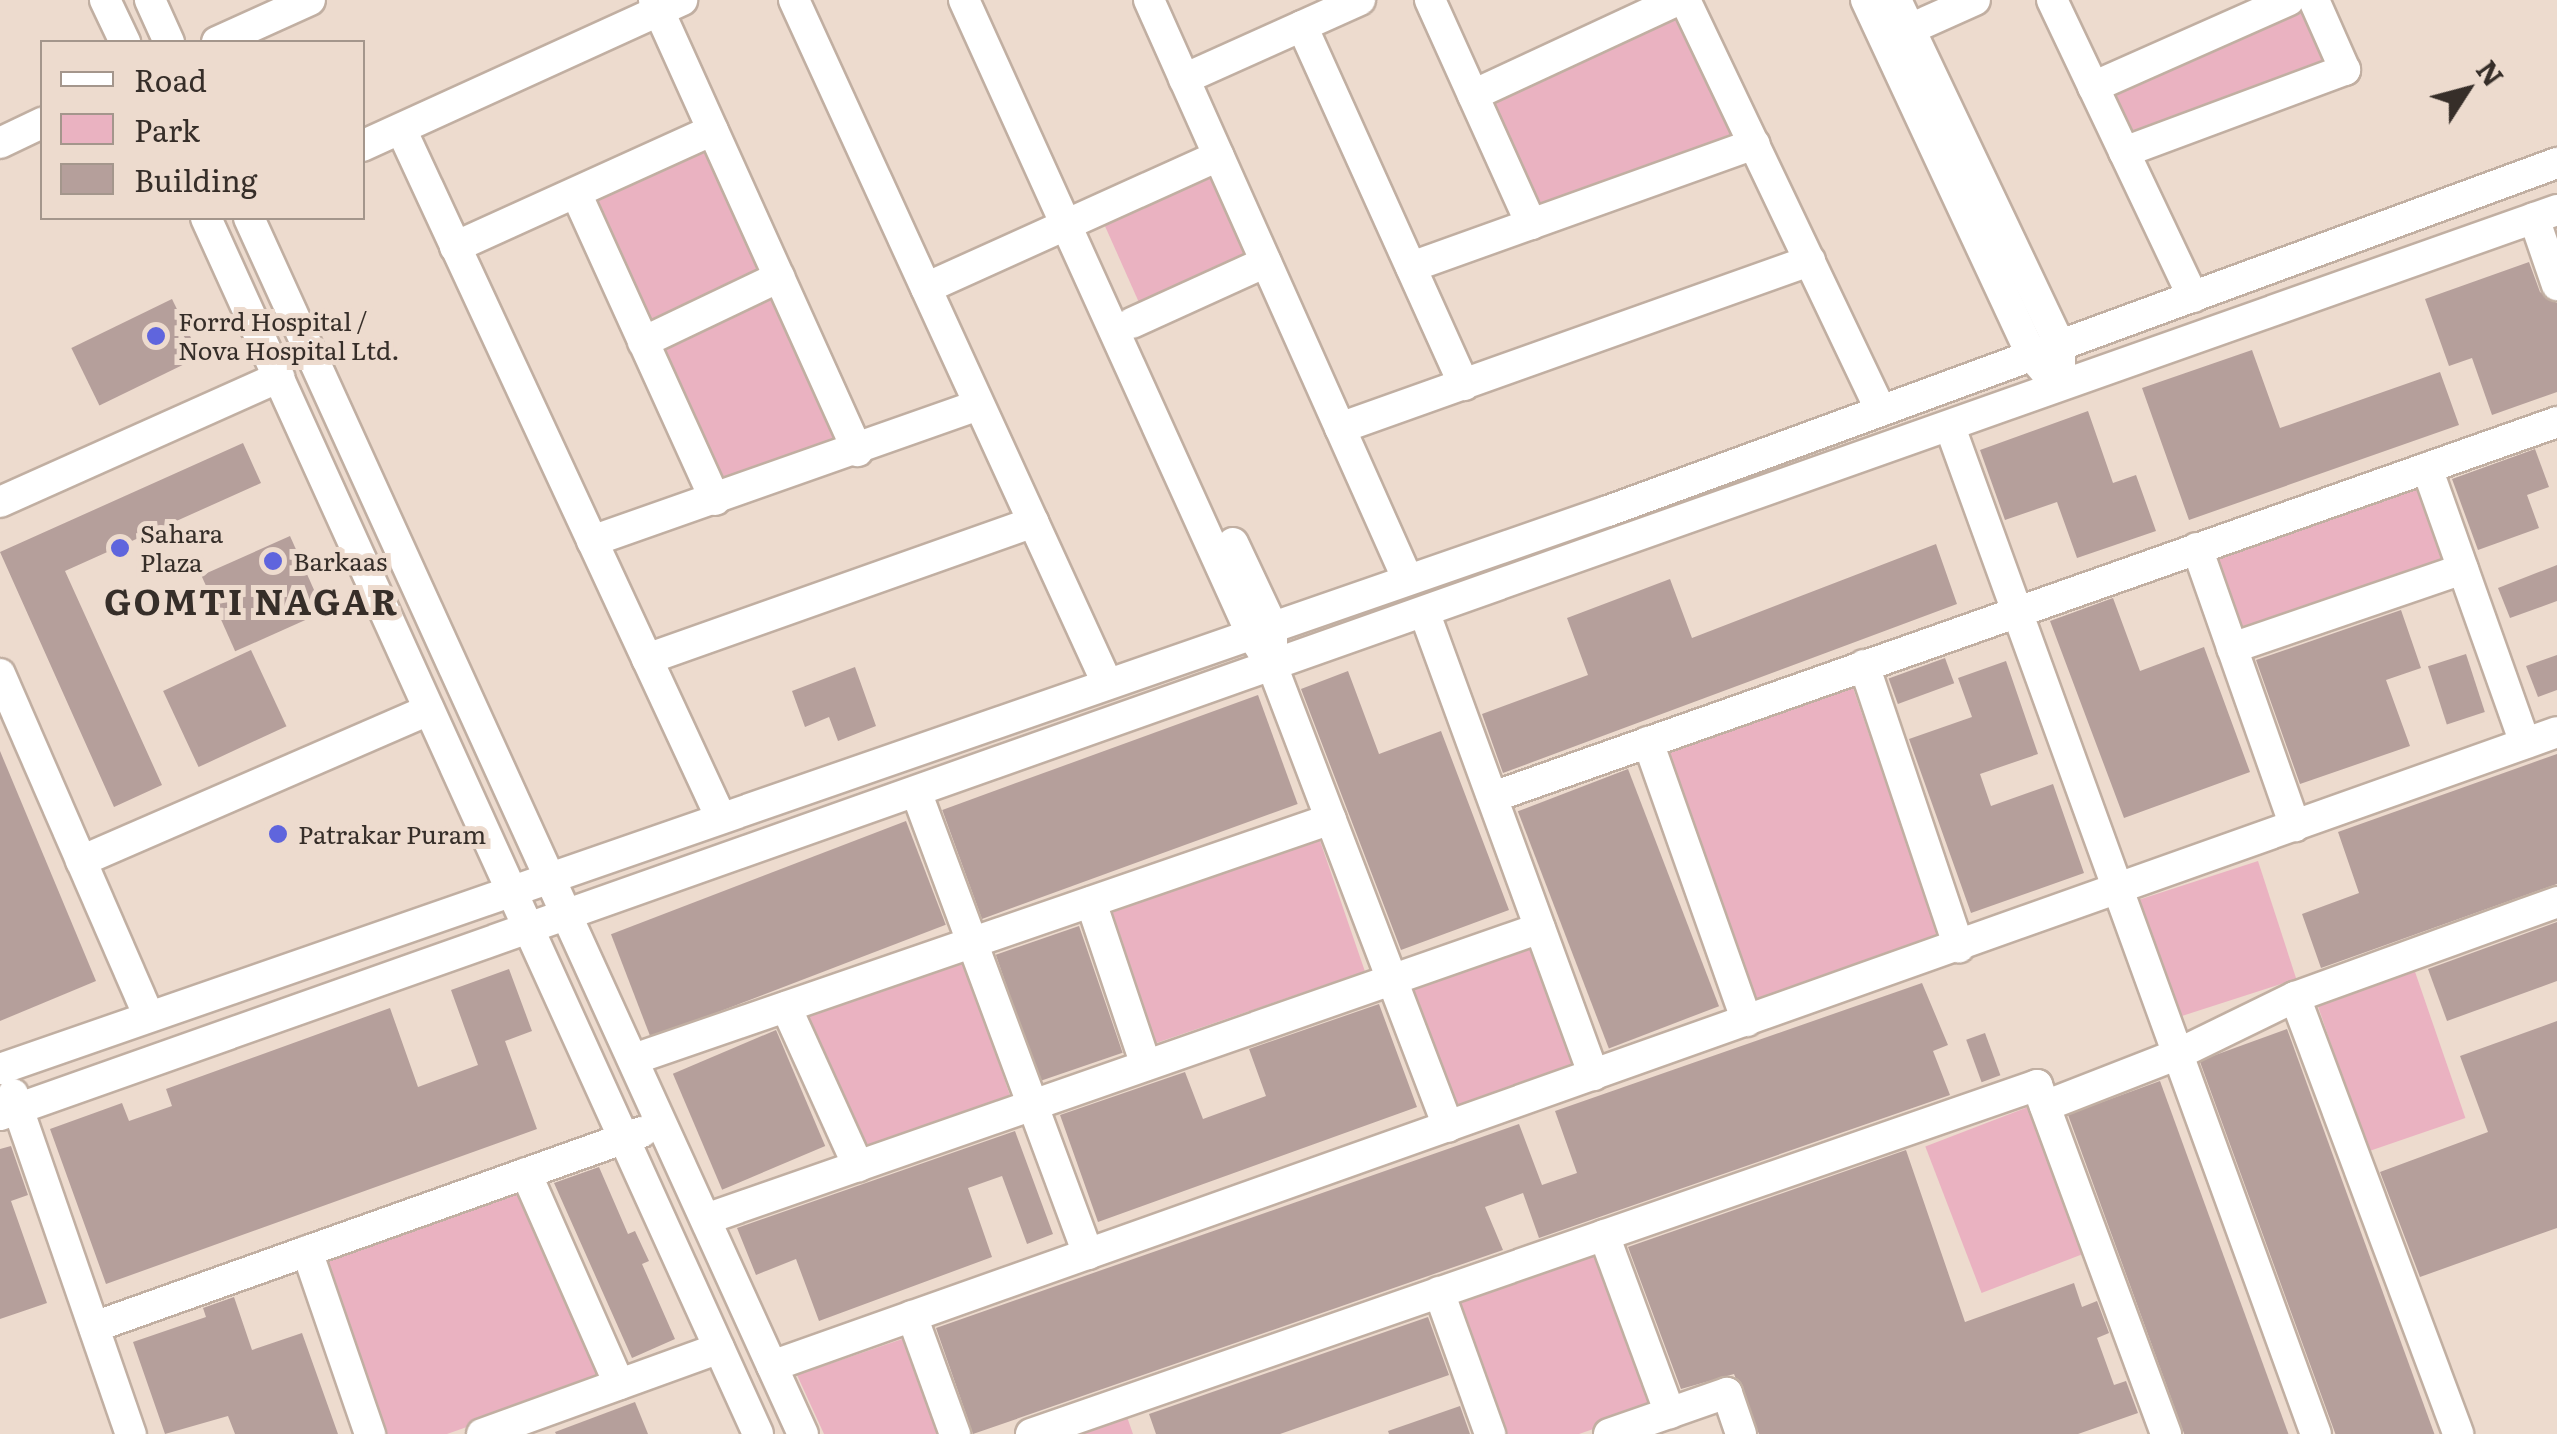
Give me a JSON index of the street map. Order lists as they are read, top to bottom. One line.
{"districts":["GOMTI NAGAR"],"places":["Forrd Hospital / Nova Hospital Ltd.","Sahara Plaza","Barkaas","Patrakar Puram"],"legend":["Road","Park","Building"],"north":"top right"}
